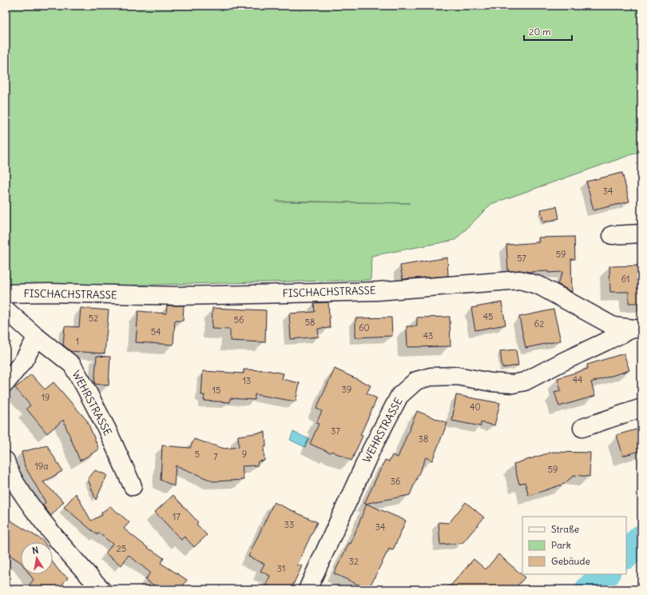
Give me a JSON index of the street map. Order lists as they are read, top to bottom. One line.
{"streets":{"street":["FISCHACHSTRASSE","WEHRSTRASSE"]},"crossings":[["FISCHACHSTRASSE","WEHRSTRASSE"]],"house_numbers":["34","59","57","61","45","52","56","58","62","60","54","43","1","44","13","39","15","19","40","37","38","5","9","7","19a","59","36","17","33","34","25","32","31"],"legend":["Straße","Park","Gebäude"],"scale_bar":"20 m","north":"top"}
